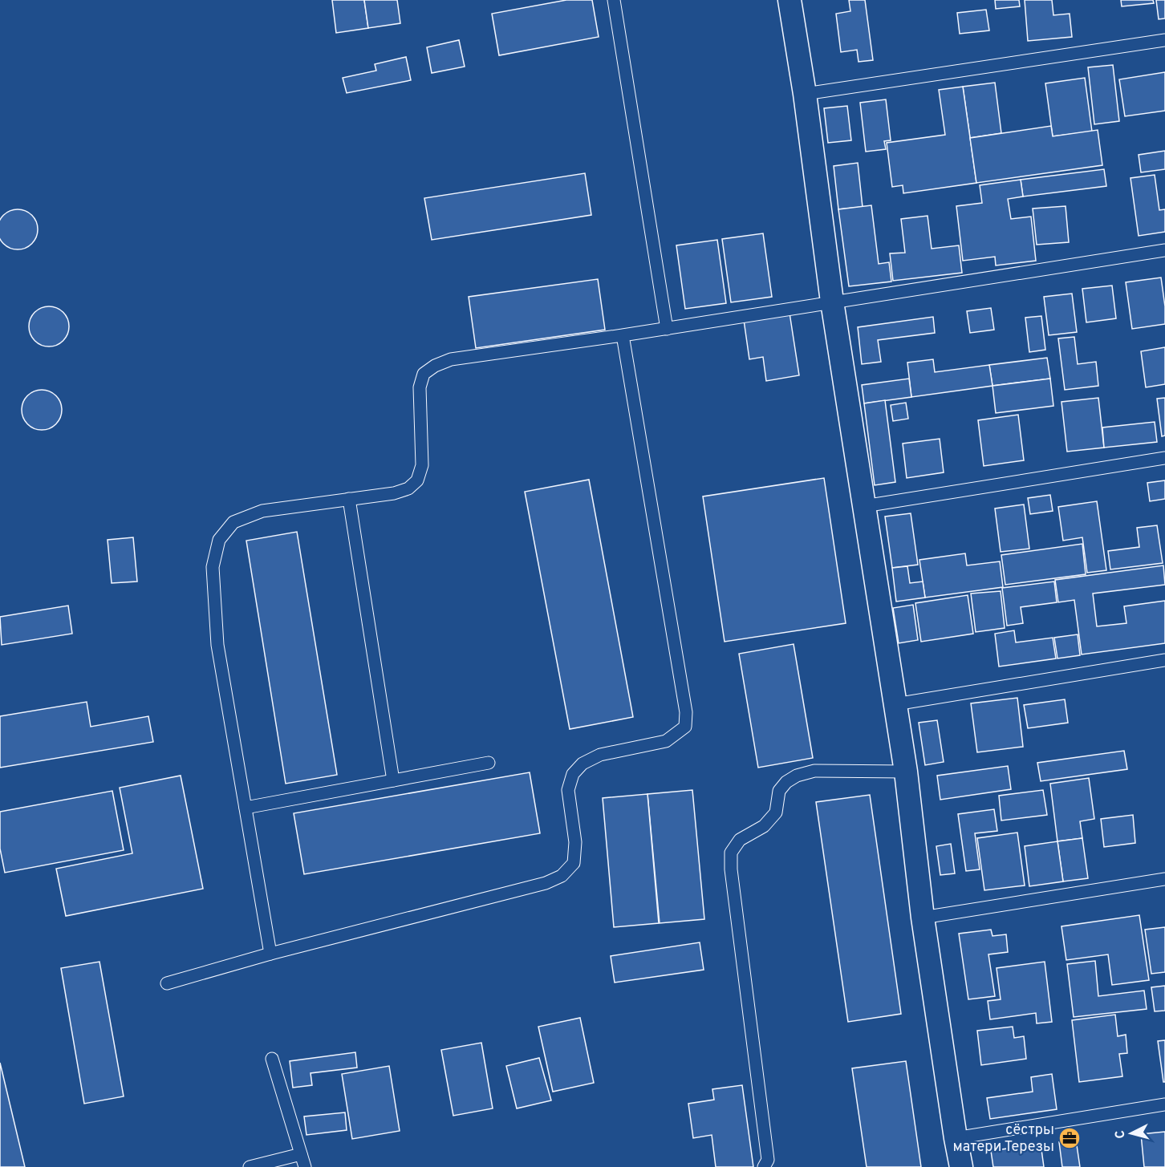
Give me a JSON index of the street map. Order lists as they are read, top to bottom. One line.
{"places":{"office":["сёстры матери Терезы"]},"north":"left"}
